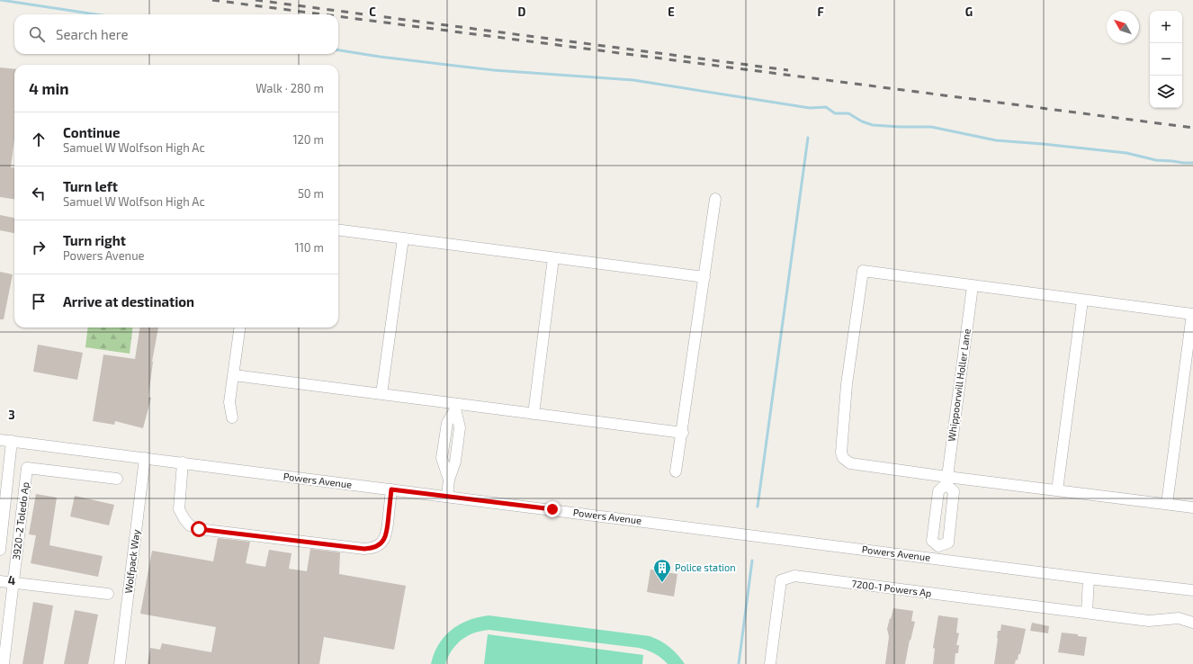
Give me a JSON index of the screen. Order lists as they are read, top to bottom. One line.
{"streets":{"street":["Whippoorwill Holler Lane","Powers Avenue","3920-2 Toledo Ap","Wolfpack Way","7200-1 Powers Ap"]},"crossings":[["Whippoorwill Holler Lane","Powers Avenue"],["Powers Avenue","Wolfpack Way"]],"places":{"building":["Police station"]},"north":"top left","page":{"map_buttons":["+","−"],"search":"Search here","heading":["4 min","Walk · 280 m"],"list":[["Continue","Samuel W Wolfson High Ac","120 m"],["Turn left","Samuel W Wolfson High Ac","50 m"],["Turn right","Powers Avenue","110 m"],"Arrive at destination"]},"grid":{"columns":["C","D","E","F","G"],"rows":["3","4"]}}
